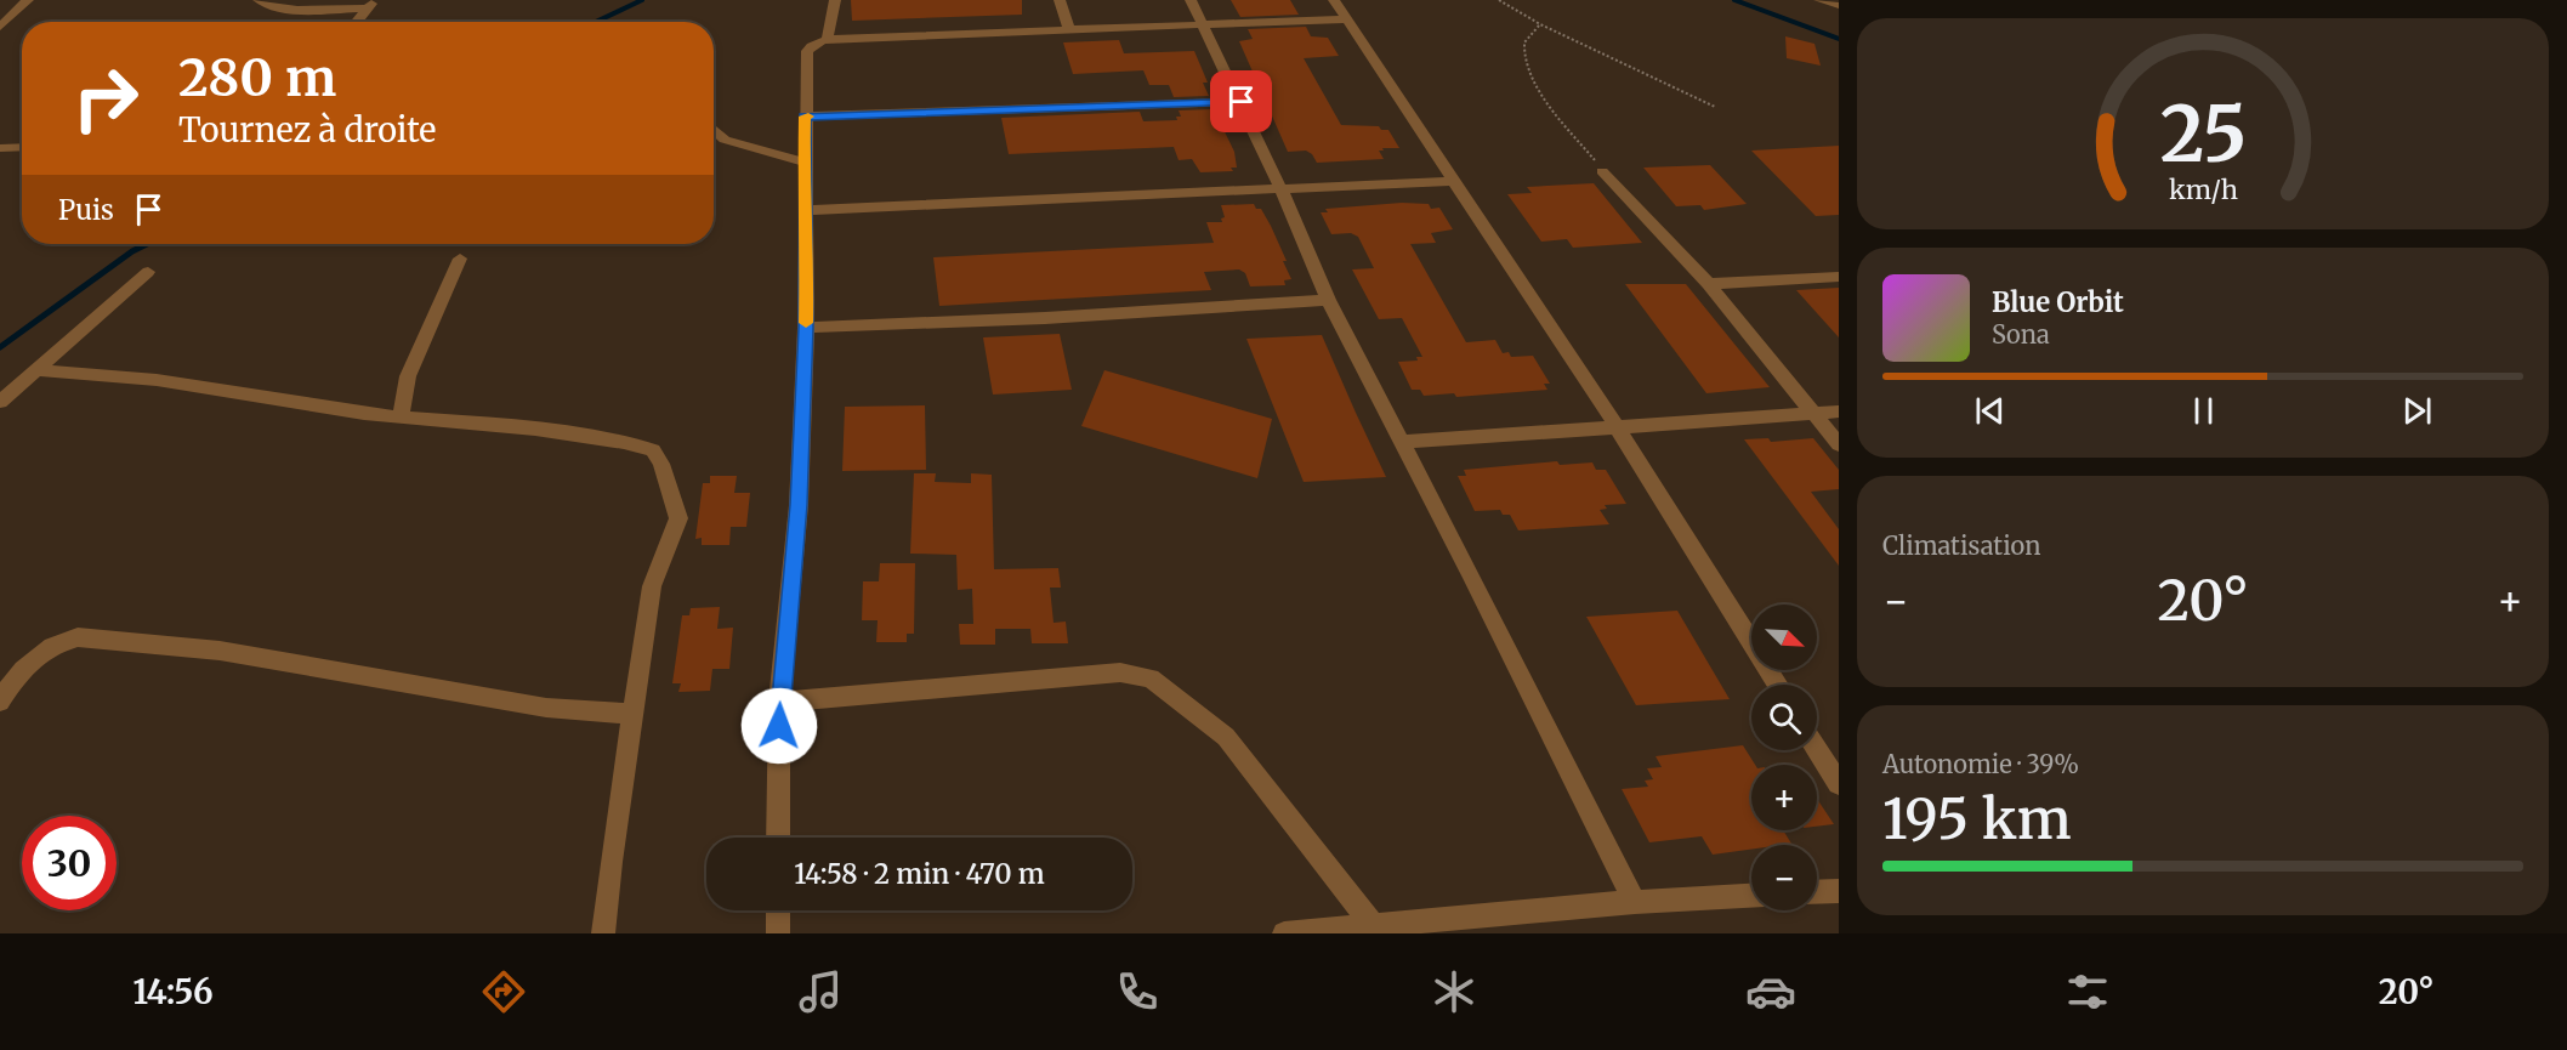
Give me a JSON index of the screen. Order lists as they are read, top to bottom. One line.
{"north":"bottom right","page":{"turn":["280 m","Tournez à droite"],"then":"Puis","song":["Blue Orbit","Sona"],"tile":["Climatisation",["Autonomie · 39%","195 km"]],"heat":["−","20°","+"],"map_buttons":["+","−"],"limit":"30","trip":"14:58 · 2 min · 470 m","tabs":["14:56","20°"],"gauge":["25","km/h"]}}
